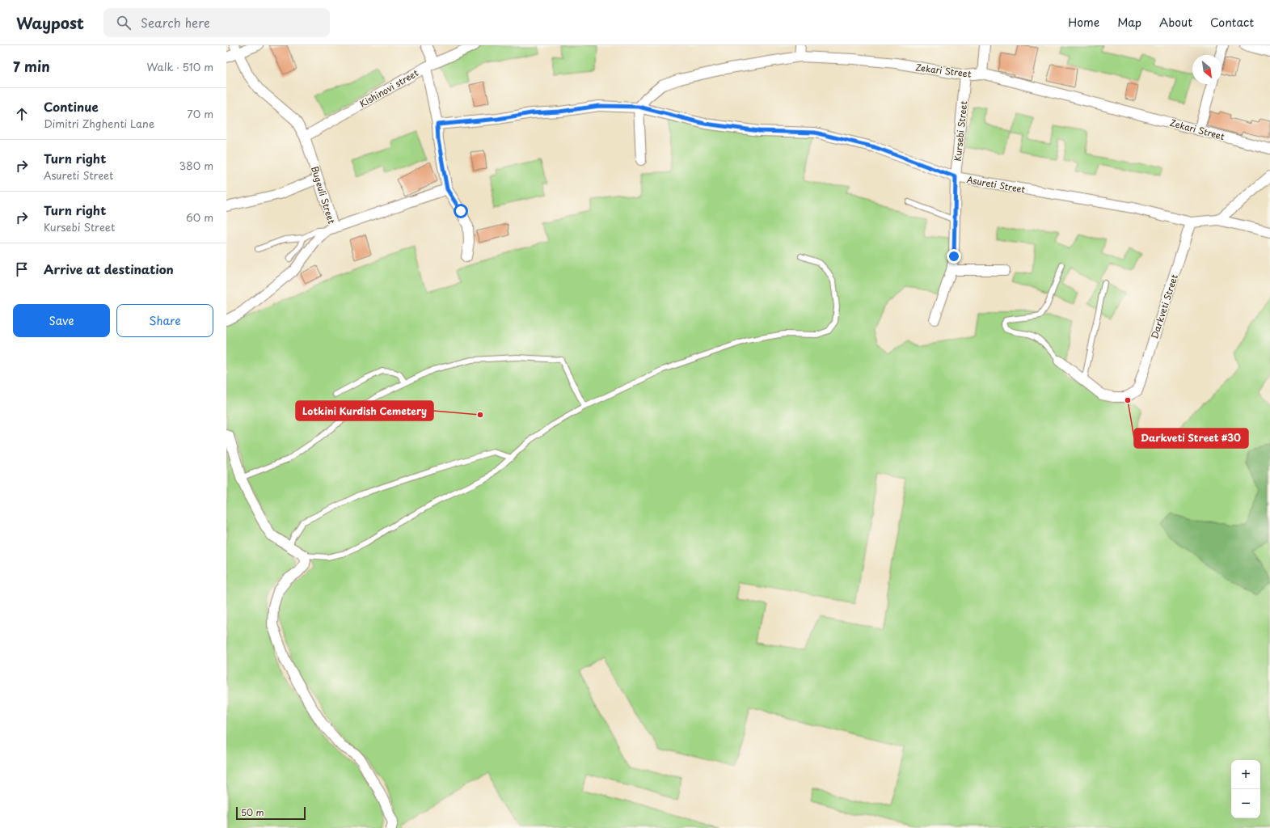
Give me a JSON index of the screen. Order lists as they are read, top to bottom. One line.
{"streets":{"street":["Zekari Street","Kishinovi street","Kursebi Street","Asureti Street","Bugeuli Street","Darkveti Street"]},"crossings":[["Zekari Street","Kursebi Street"],["Zekari Street","Asureti Street"],["Kishinovi street","Bugeuli Street"],["Kursebi Street","Asureti Street"],["Asureti Street","Darkveti Street"]],"places":["Darkveti Street #30","Lotkini Kurdish Cemetery"],"scale_bar":"50 m","north":"bottom right","page":{"header":"Waypost","search":"Search here","nav":["Home","Map","About","Contact"],"heading":["7 min","Walk · 510 m"],"list":[["Continue","Dimitri Zhghenti Lane","70 m"],["Turn right","Asureti Street","380 m"],["Turn right","Kursebi Street","60 m"],"Arrive at destination"],"buttons":["Save","Share"],"map_buttons":["+","−"],"scale":"50 m"}}
